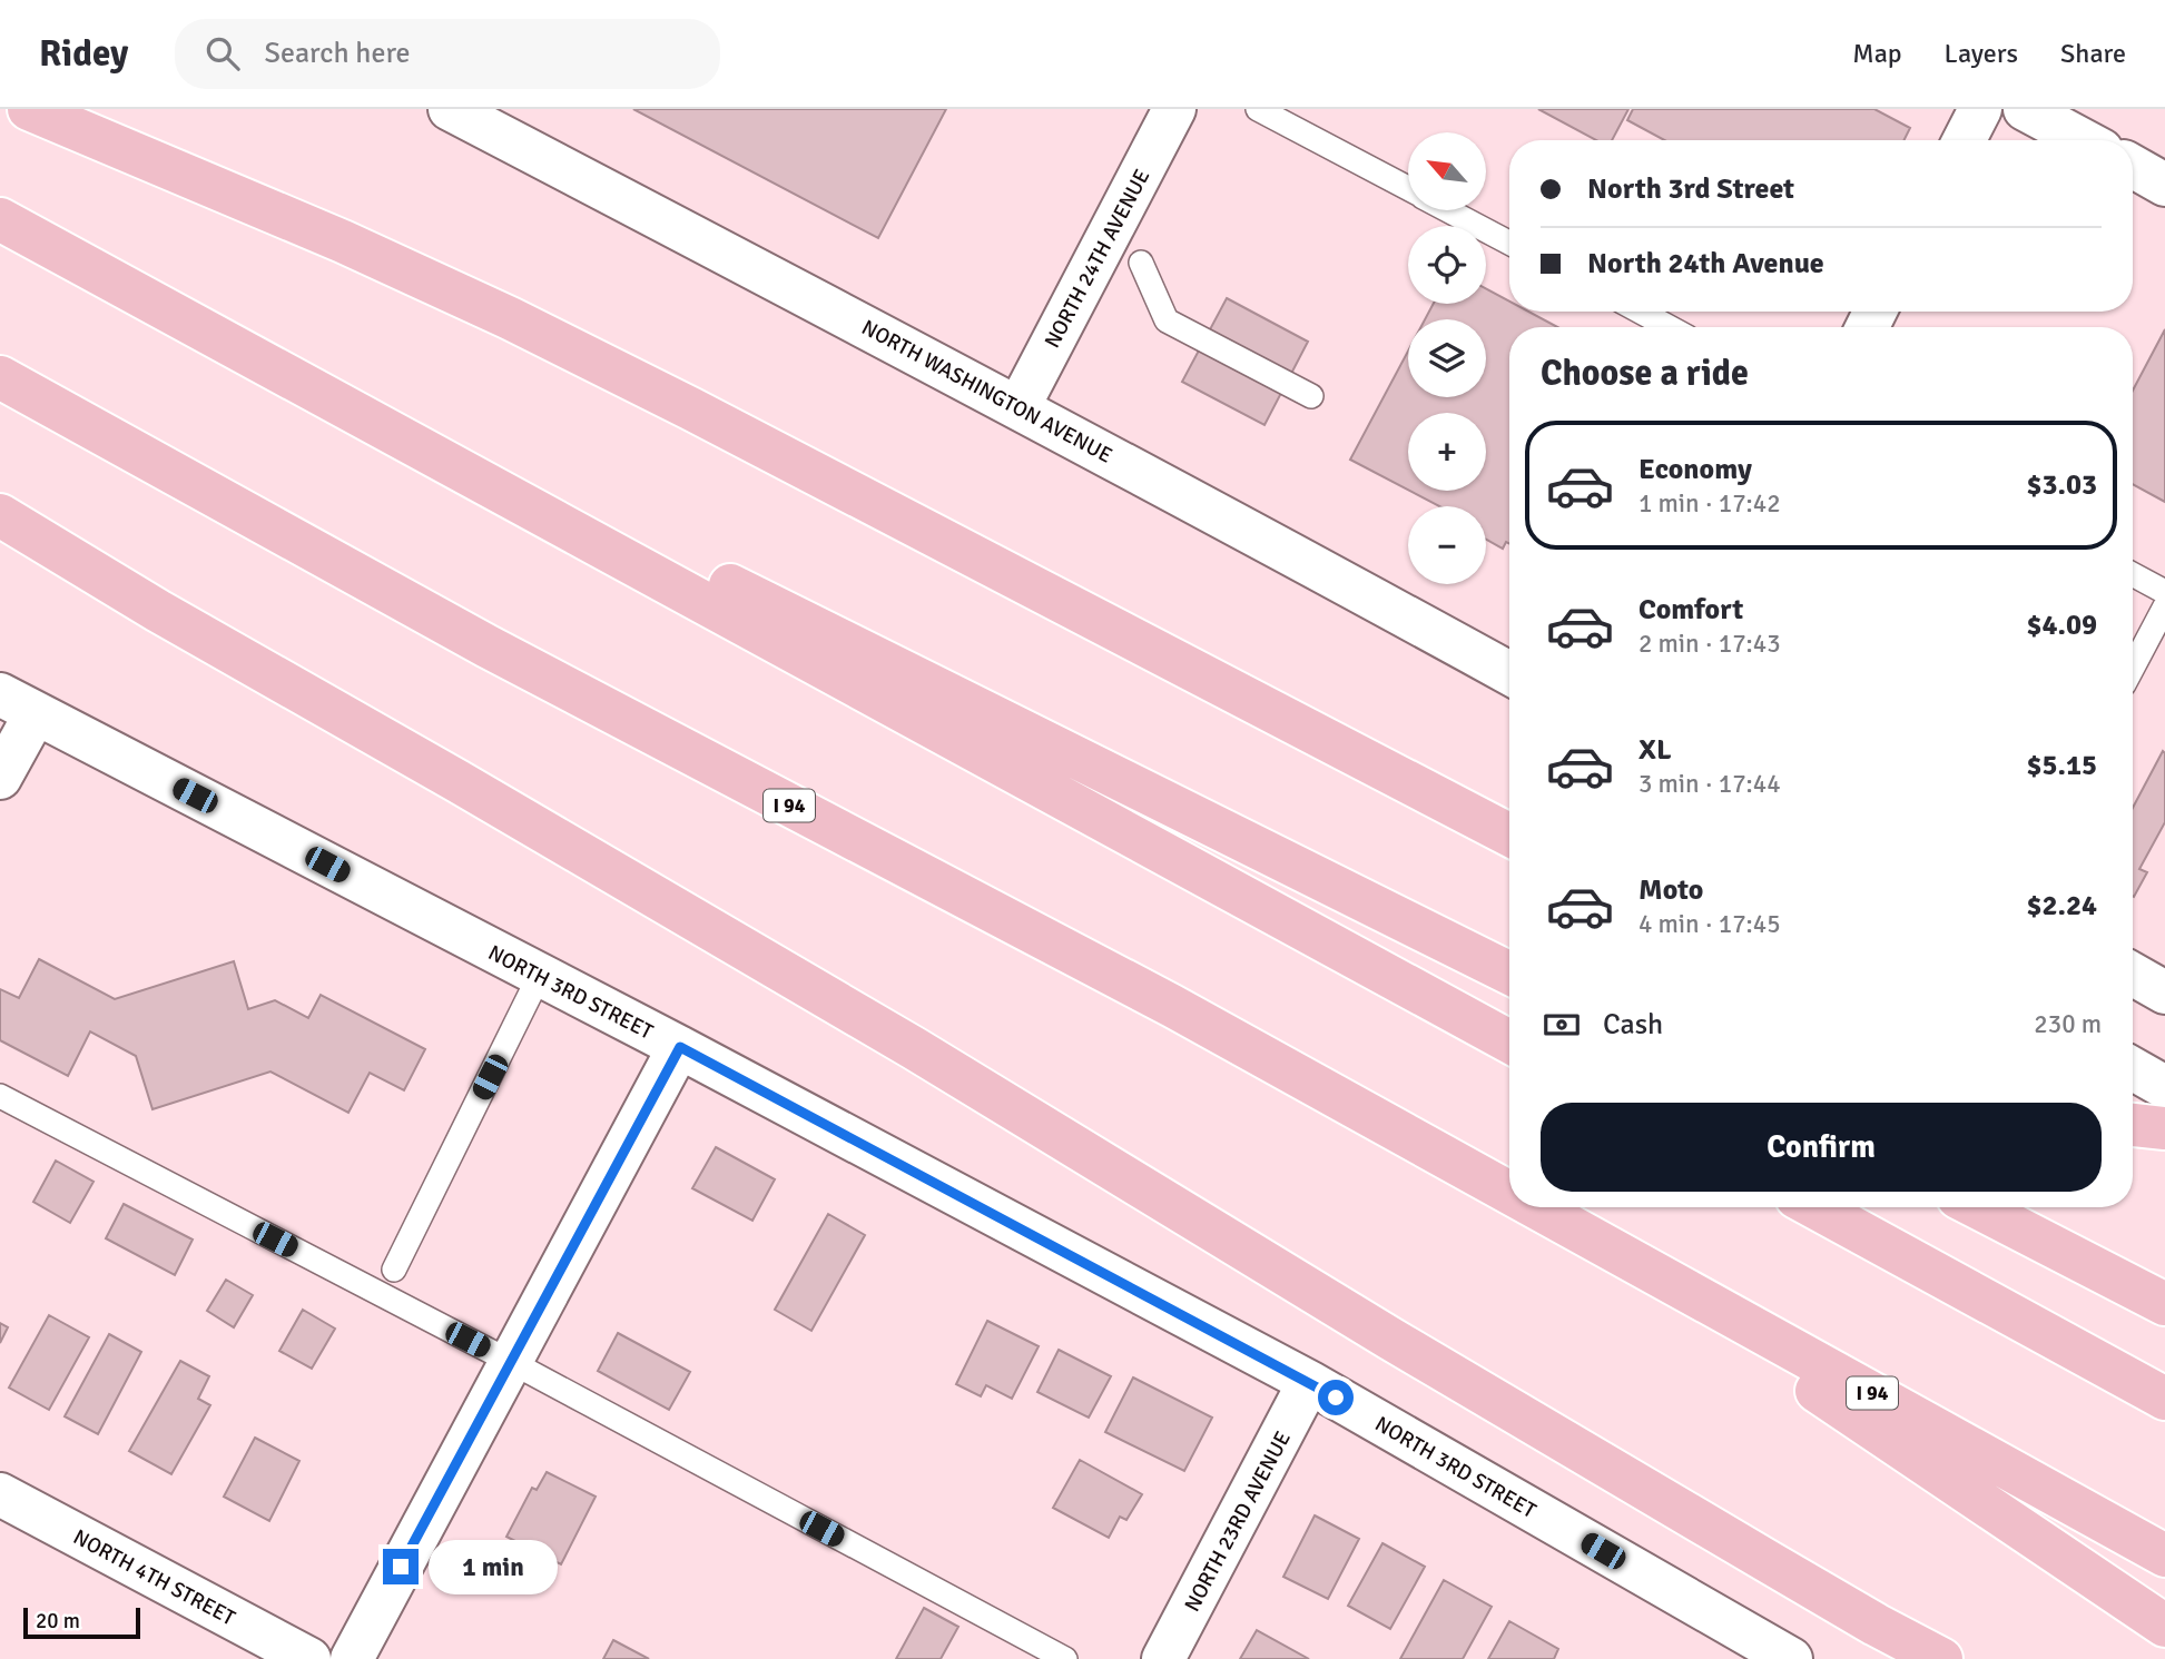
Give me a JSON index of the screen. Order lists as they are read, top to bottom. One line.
{"streets":{"highway":["I 94"],"street":["NORTH 24TH AVENUE","NORTH WASHINGTON AVENUE","NORTH 3RD STREET","NORTH 23RD AVENUE","NORTH 4TH STREET"]},"crossings":[["NORTH 24TH AVENUE","NORTH WASHINGTON AVENUE"],["NORTH 3RD STREET","NORTH 23RD AVENUE"]],"scale_bar":"20 m","north":"top left","page":{"header":"Ridey","search":"Search here","nav":["Map","Layers","Share"],"map_buttons":["+","−"],"banner":["North 3rd Street","North 24th Avenue"],"heading":"Choose a ride","list":[{"name":"Economy","note":"1 min · 17:42","value":"$3.03"},{"name":"Comfort","note":"2 min · 17:43","value":"$4.09"},{"name":"XL","note":"3 min · 17:44","value":"$5.15"},{"name":"Moto","note":"4 min · 17:45","value":"$2.24"}],"pay":["Cash","230 m"],"buttons":"Confirm","bubble":"1 min","scale":"20 m"}}
